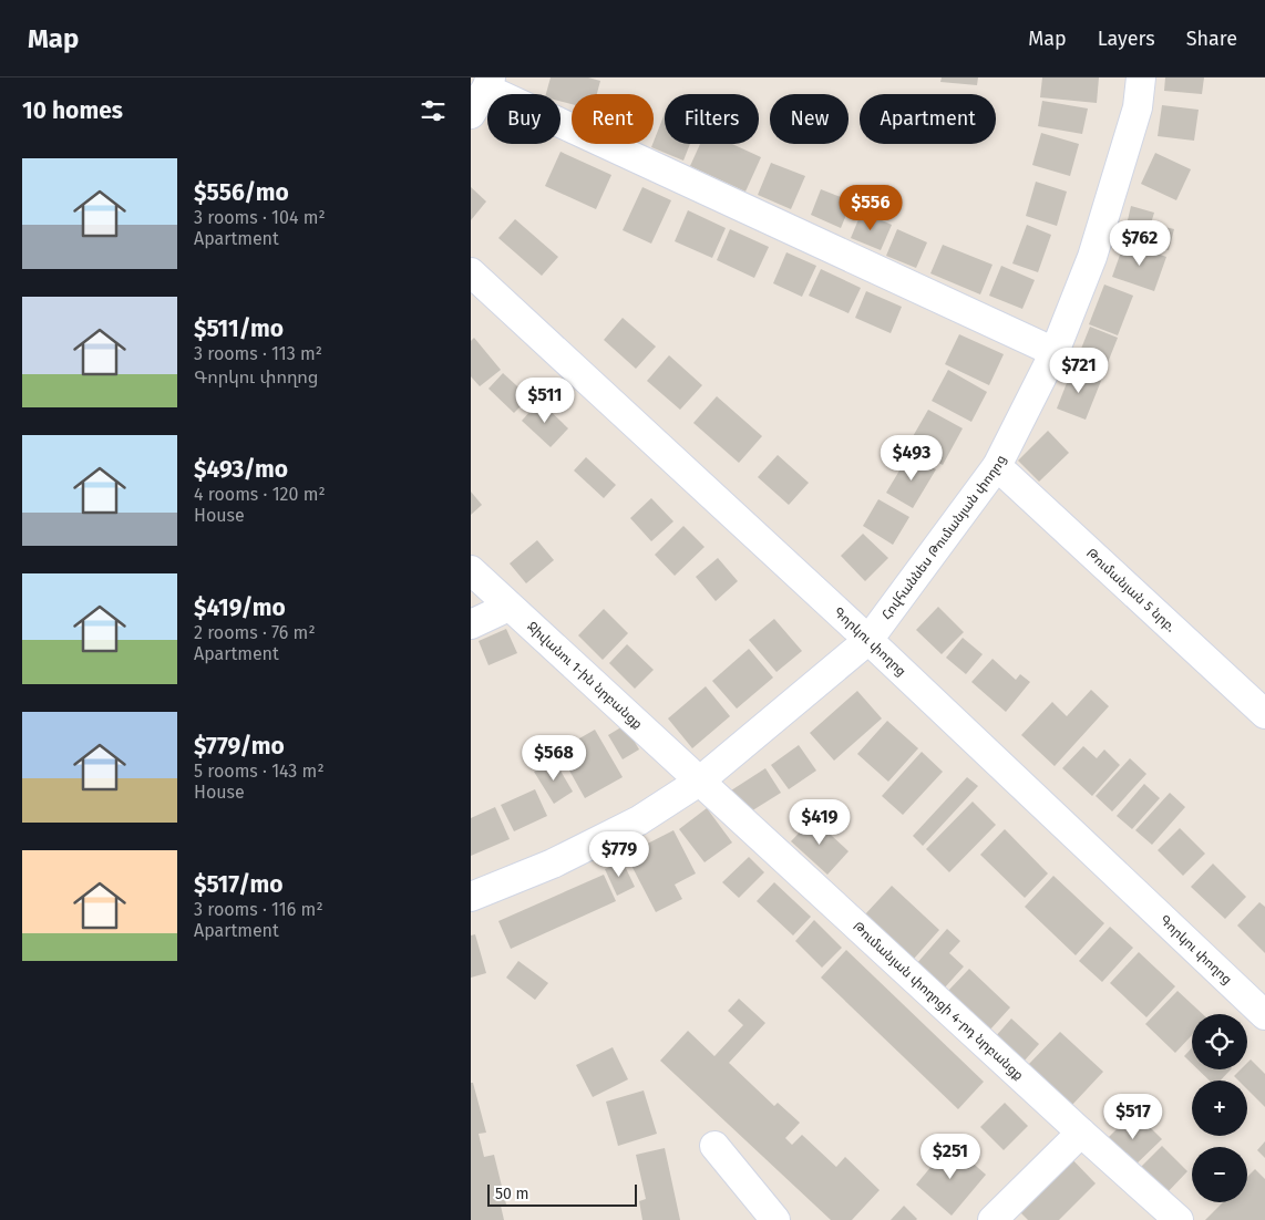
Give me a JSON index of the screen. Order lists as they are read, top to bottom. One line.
{"streets":{"street":["Հովհաննես Թումանյան փողոց","Թումանյան 5 նրբ.","Գորկու փողոց","Ջիվանու 1-ին նրբանցք","Թումանյան փողոցի 4-րդ նրբանցք"]},"crossings":[["Հովհաննես Թումանյան փողոց","Թումանյան 5 նրբ."],["Հովհաննես Թումանյան փողոց","Գորկու փողոց"],["Հովհաննես Թումանյան փողոց","Ջիվանու 1-ին նրբանցք"],["Հովհաննես Թումանյան փողոց","Թումանյան փողոցի 4-րդ նրբանցք"],["Ջիվանու 1-ին նրբանցք","Թումանյան փողոցի 4-րդ նրբանցք"]],"scale_bar":"50 m","page":{"header":"Map","nav":["Map","Layers","Share"],"heading":"10 homes","chip":["Buy","Rent","Filters","New","Apartment"],"list":[{"name":"$556/mo","note":"3 rooms · 104 m² · Apartment"},{"name":"$511/mo","note":"3 rooms · 113 m² · Գորկու փողոց"},{"name":"$493/mo","note":"4 rooms · 120 m² · House"},{"name":"$419/mo","note":"2 rooms · 76 m² · Apartment"},{"name":"$779/mo","note":"5 rooms · 143 m² · House"},{"name":"$517/mo","note":"3 rooms · 116 m² · Apartment"}],"price":["$556","$762","$721","$511","$493","$568","$419","$779","$517","$251"],"map_buttons":["+","−"],"scale":"50 m"}}
